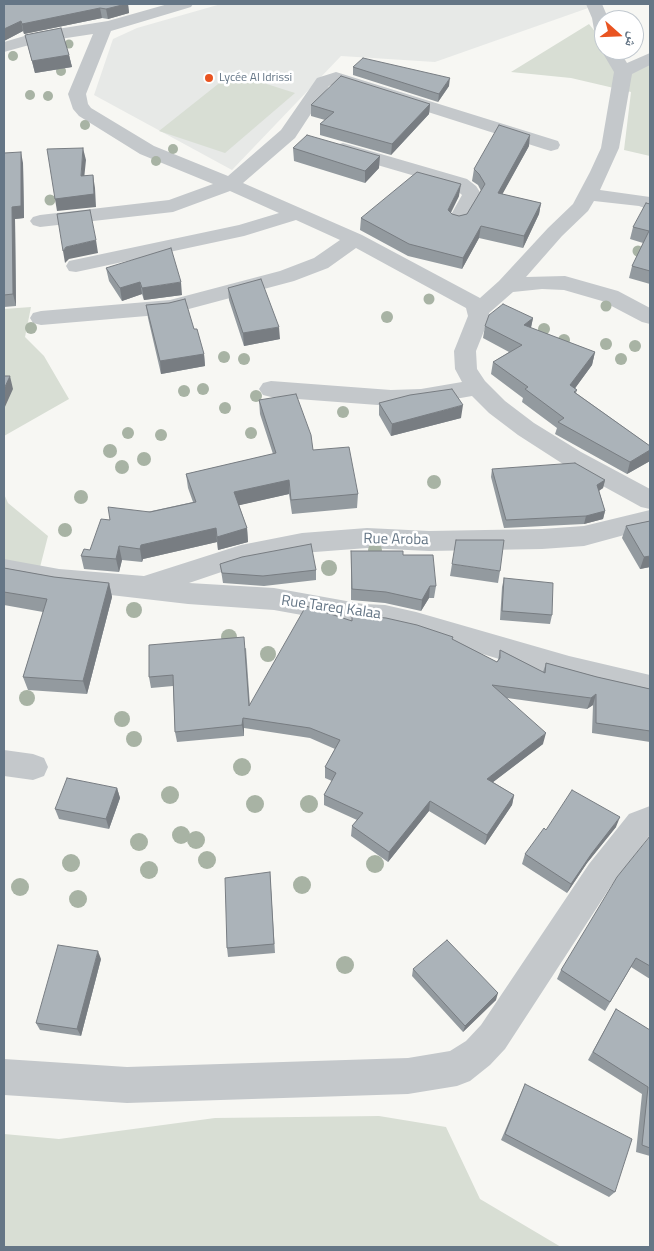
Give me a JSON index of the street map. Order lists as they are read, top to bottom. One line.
{"streets":{"street":["Rue Aroba","Rue Tareq Kalaa"]},"crossings":[["Rue Aroba","Rue Tareq Kalaa"]],"places":["Lycée Al Idrissi"],"north":"right"}
